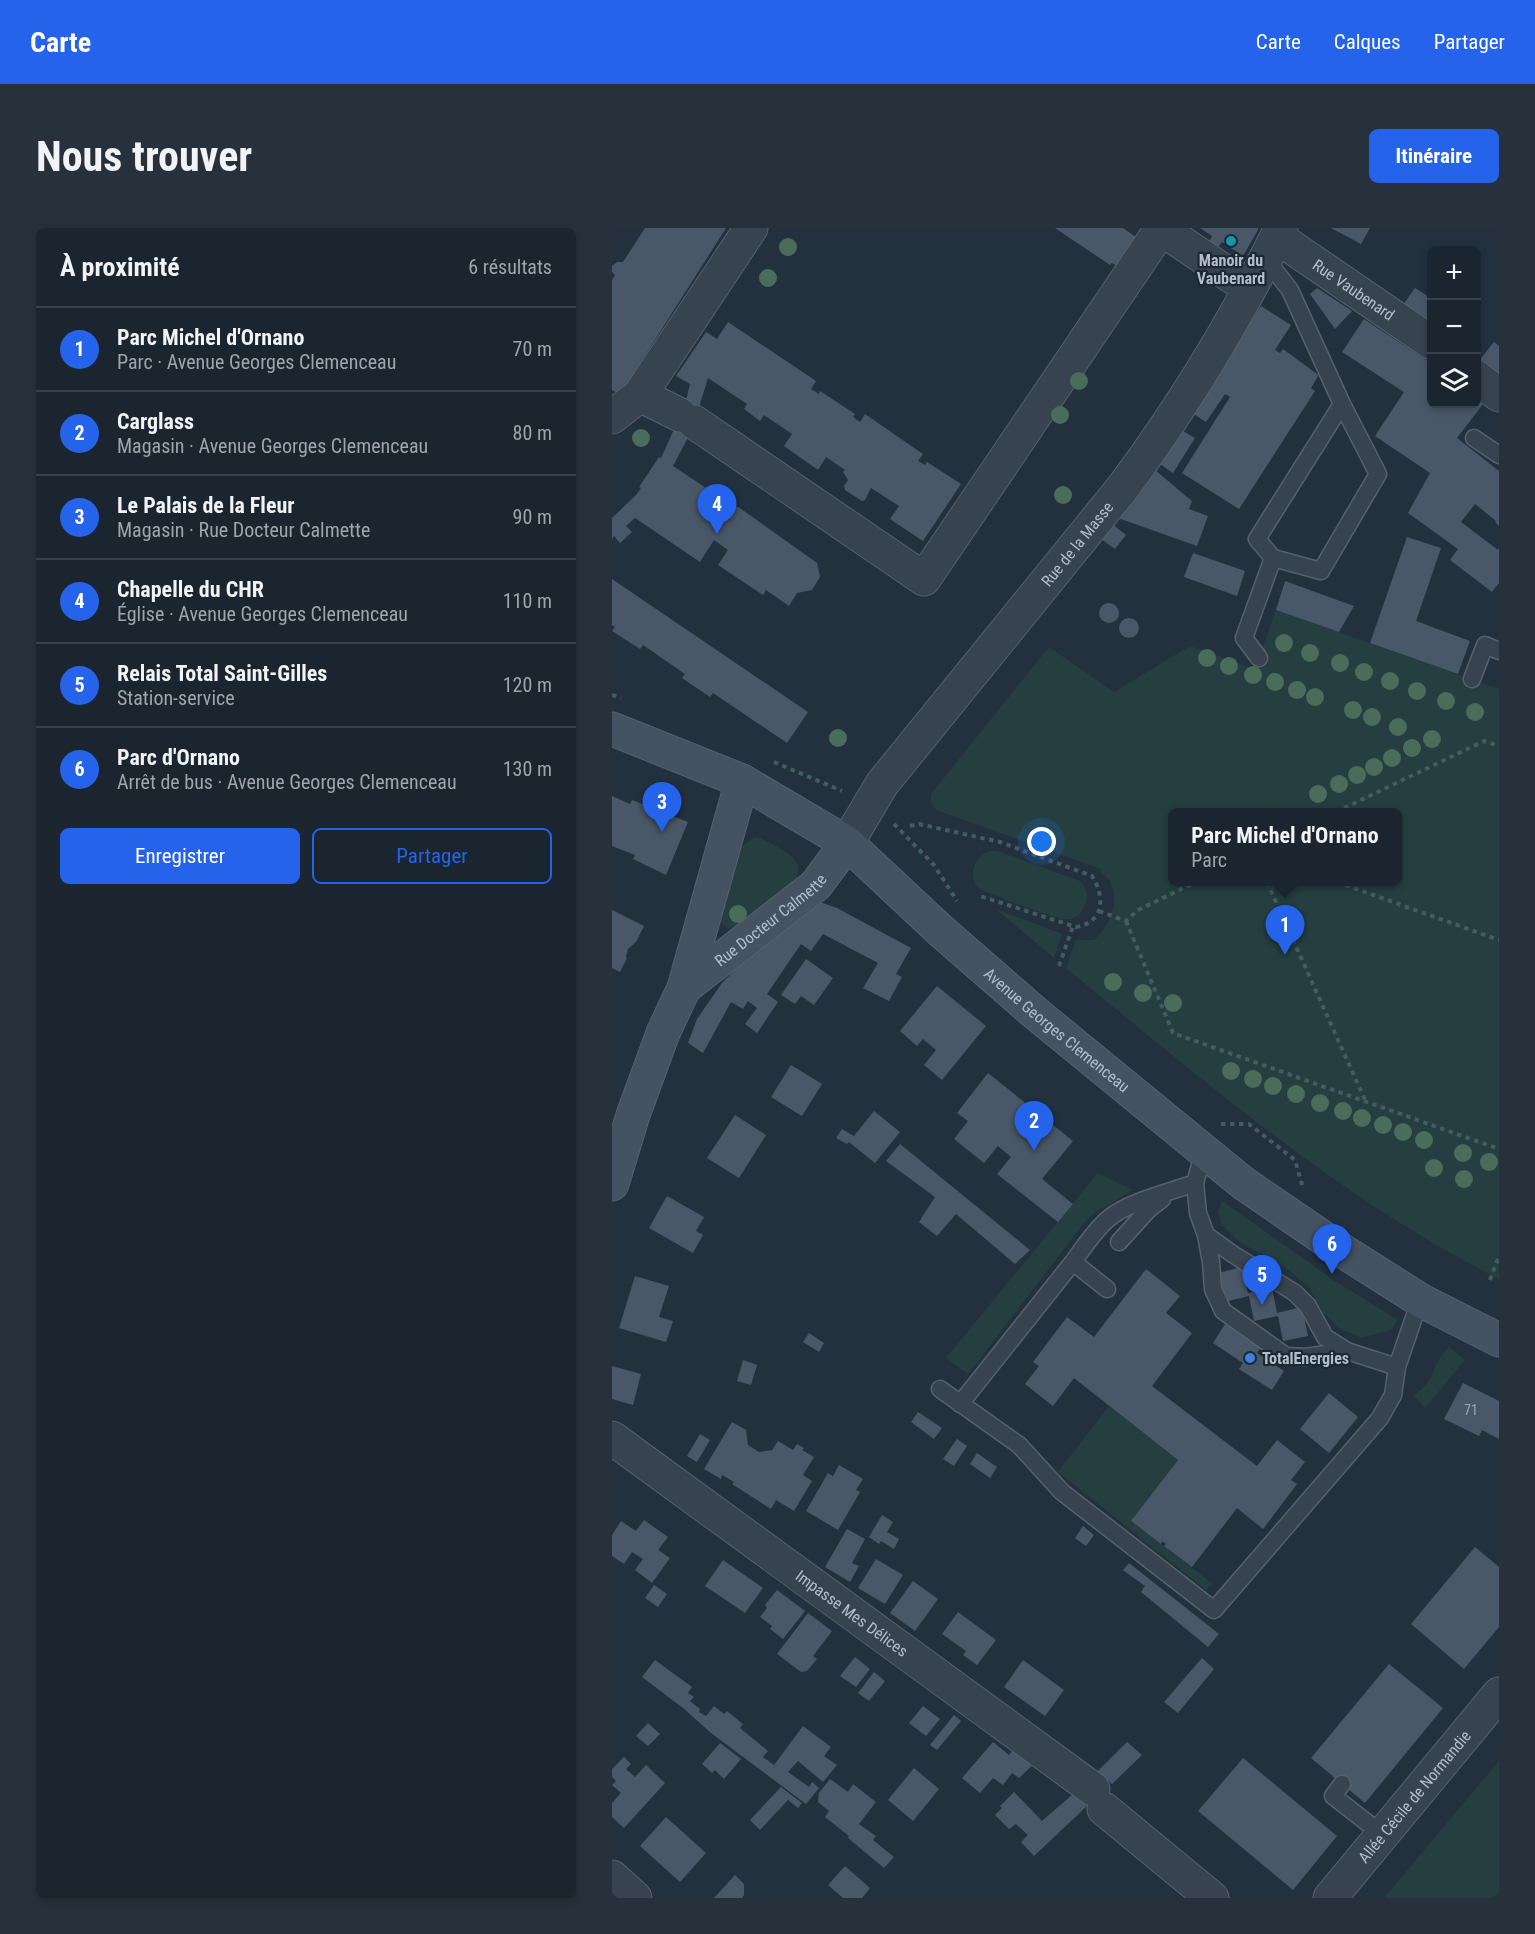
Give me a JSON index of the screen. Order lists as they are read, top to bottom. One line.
{"streets":{"main road":["Rue Docteur Calmette","Avenue Georges Clemenceau"],"street":["Rue Vaubenard","Rue de la Masse","Impasse Mes Délices","Allée Cécile de Normandie"]},"crossings":[["Rue Vaubenard","Rue de la Masse"],["Rue de la Masse","Rue Docteur Calmette"],["Rue de la Masse","Avenue Georges Clemenceau"],["Rue Docteur Calmette","Avenue Georges Clemenceau"]],"places":["Manoir du Vaubenard","TotalEnergies"],"house_numbers":["71"],"page":{"header":"Carte","nav":["Carte","Calques","Partager"],"buttons":["Itinéraire",["Enregistrer","Partager"]],"title":"Nous trouver","heading":["À proximité","6 résultats"],"map_buttons":["+","−"],"list":[{"mark":"1","name":"Parc Michel d'Ornano","note":"Parc · Avenue Georges Clemenceau","value":"70 m"},{"mark":"2","name":"Carglass","note":"Magasin · Avenue Georges Clemenceau","value":"80 m"},{"mark":"3","name":"Le Palais de la Fleur","note":"Magasin · Rue Docteur Calmette","value":"90 m"},{"mark":"4","name":"Chapelle du CHR","note":"Église · Avenue Georges Clemenceau","value":"110 m"},{"mark":"5","name":"Relais Total Saint-Gilles","note":"Station-service","value":"120 m"},{"mark":"6","name":"Parc d'Ornano","note":"Arrêt de bus · Avenue Georges Clemenceau","value":"130 m"}],"pins":["4","3","1","2","6","5"],"popup":["Parc Michel d'Ornano","Parc"]}}
